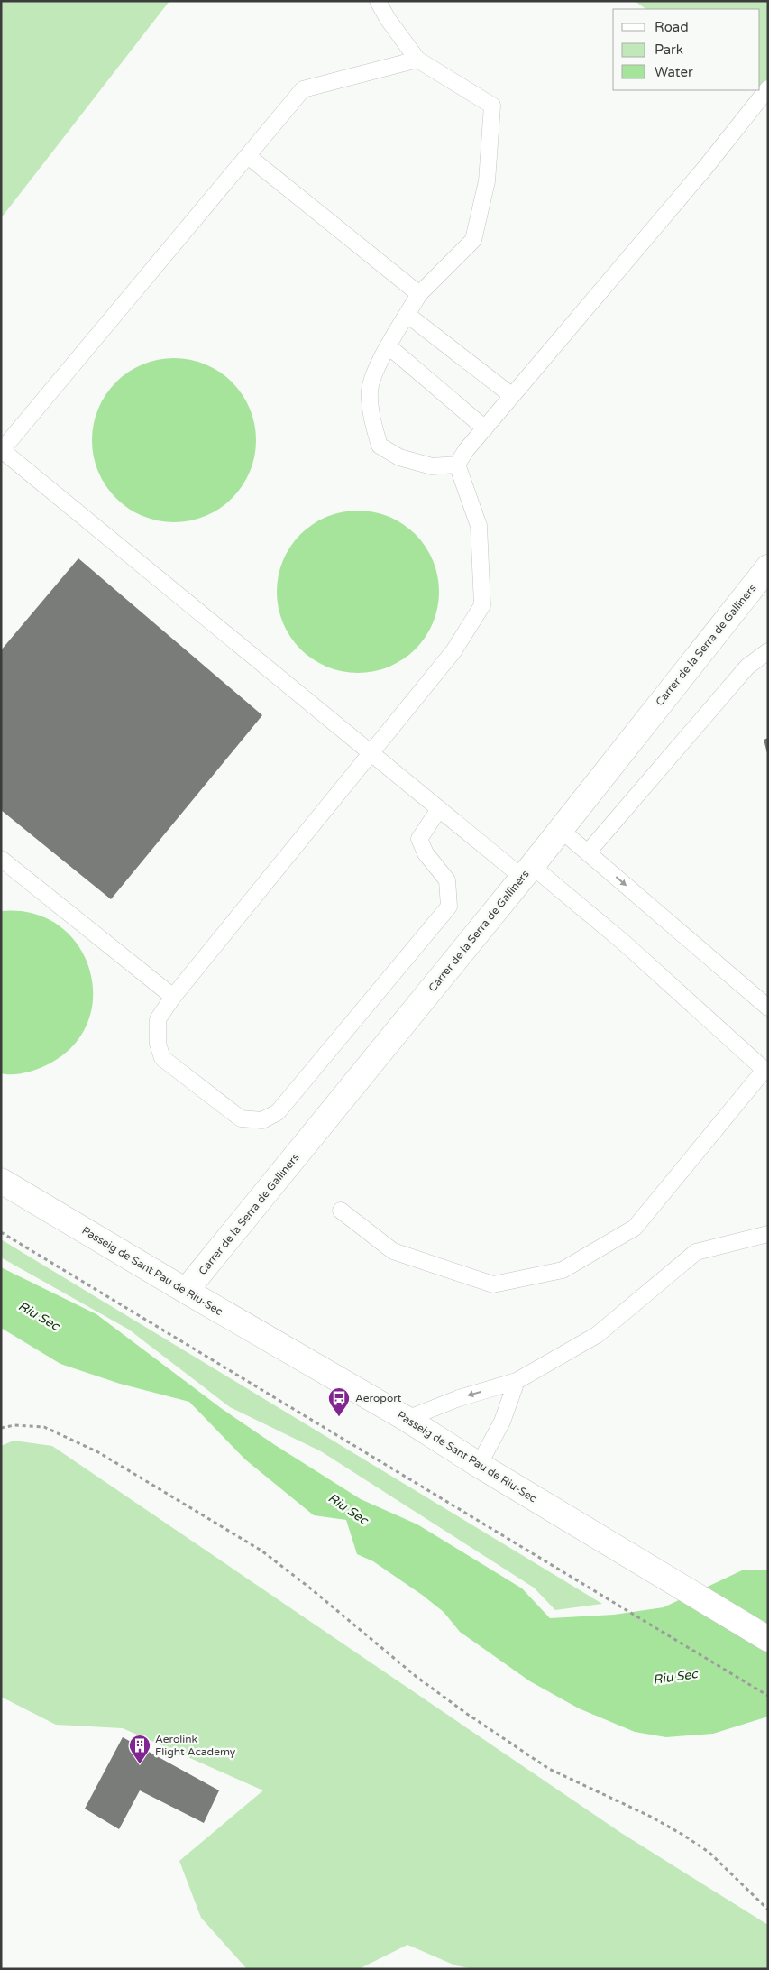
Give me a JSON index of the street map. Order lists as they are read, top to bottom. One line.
{"streets":{"street":["Carrer de la Serra de Galliners","Passeig de Sant Pau de Riu-Sec"]},"crossings":[["Carrer de la Serra de Galliners","Passeig de Sant Pau de Riu-Sec"]],"water":["Riu Sec"],"places":{"bus stop":["Aeroport"],"building":["Aerolink Flight Academy"]},"legend":["Road","Park","Water"]}
